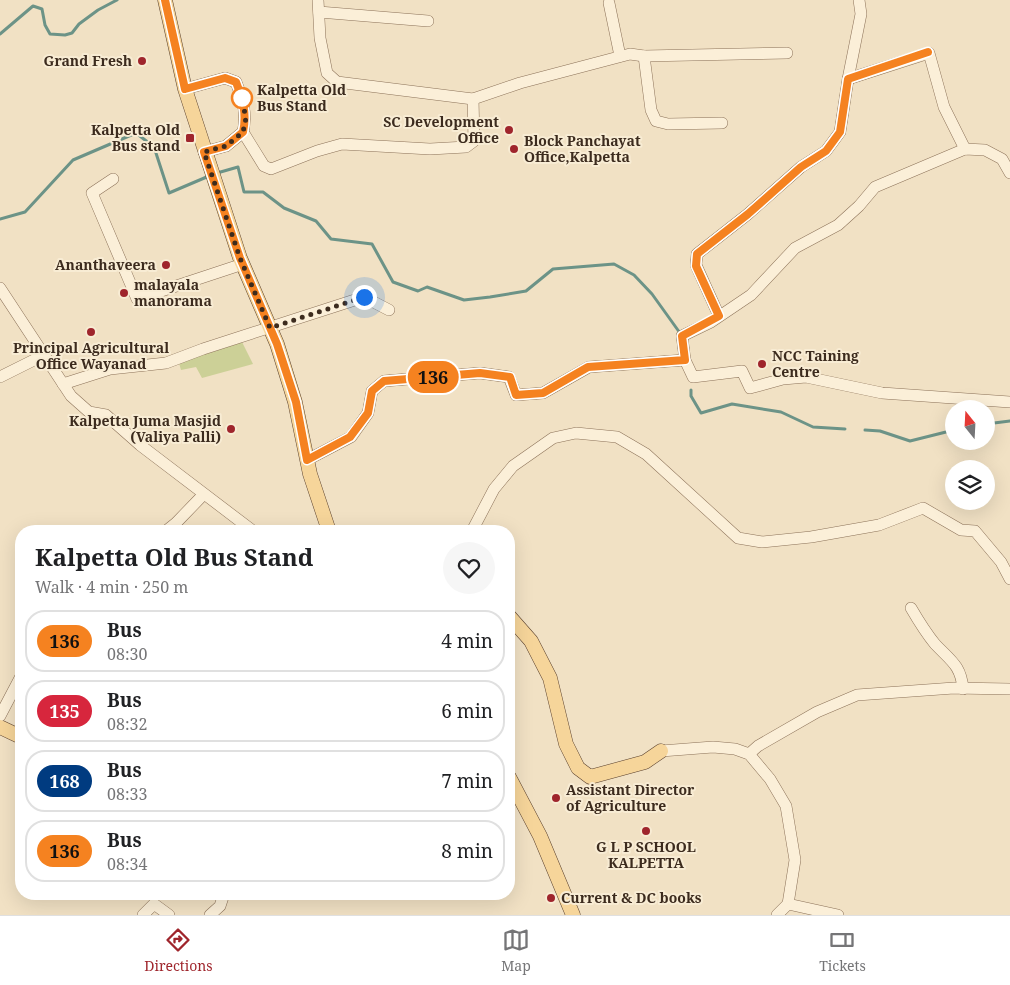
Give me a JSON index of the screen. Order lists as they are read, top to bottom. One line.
{"places":{"other":["Grand Fresh","Kalpetta Old Bus Stand","SC Development Office","Block Panchayat Office,Kalpetta","Ananthaveera","malayala manorama","Principal Agricultural Office Wayanad","NCC Taining Centre","Kalpetta Juma Masjid (Valiya Palli)","Assistant Director of Agriculture","G L P SCHOOL KALPETTA","Current & DC books"],"transit":["Kalpetta Old Bus stand"]},"lines":["bus line 136"],"north":"top","page":{"on_map":"136","heading":["Kalpetta Old Bus Stand","Walk · 4 min · 250 m"],"list":[{"mark":"136","name":"Bus","note":"08:30","value":"4 min"},{"mark":"135","name":"Bus","note":"08:32","value":"6 min"},{"mark":"168","name":"Bus","note":"08:33","value":"7 min"},{"mark":"136","name":"Bus","note":"08:34","value":"8 min"}],"tabs":["Directions","Map","Tickets"]}}
